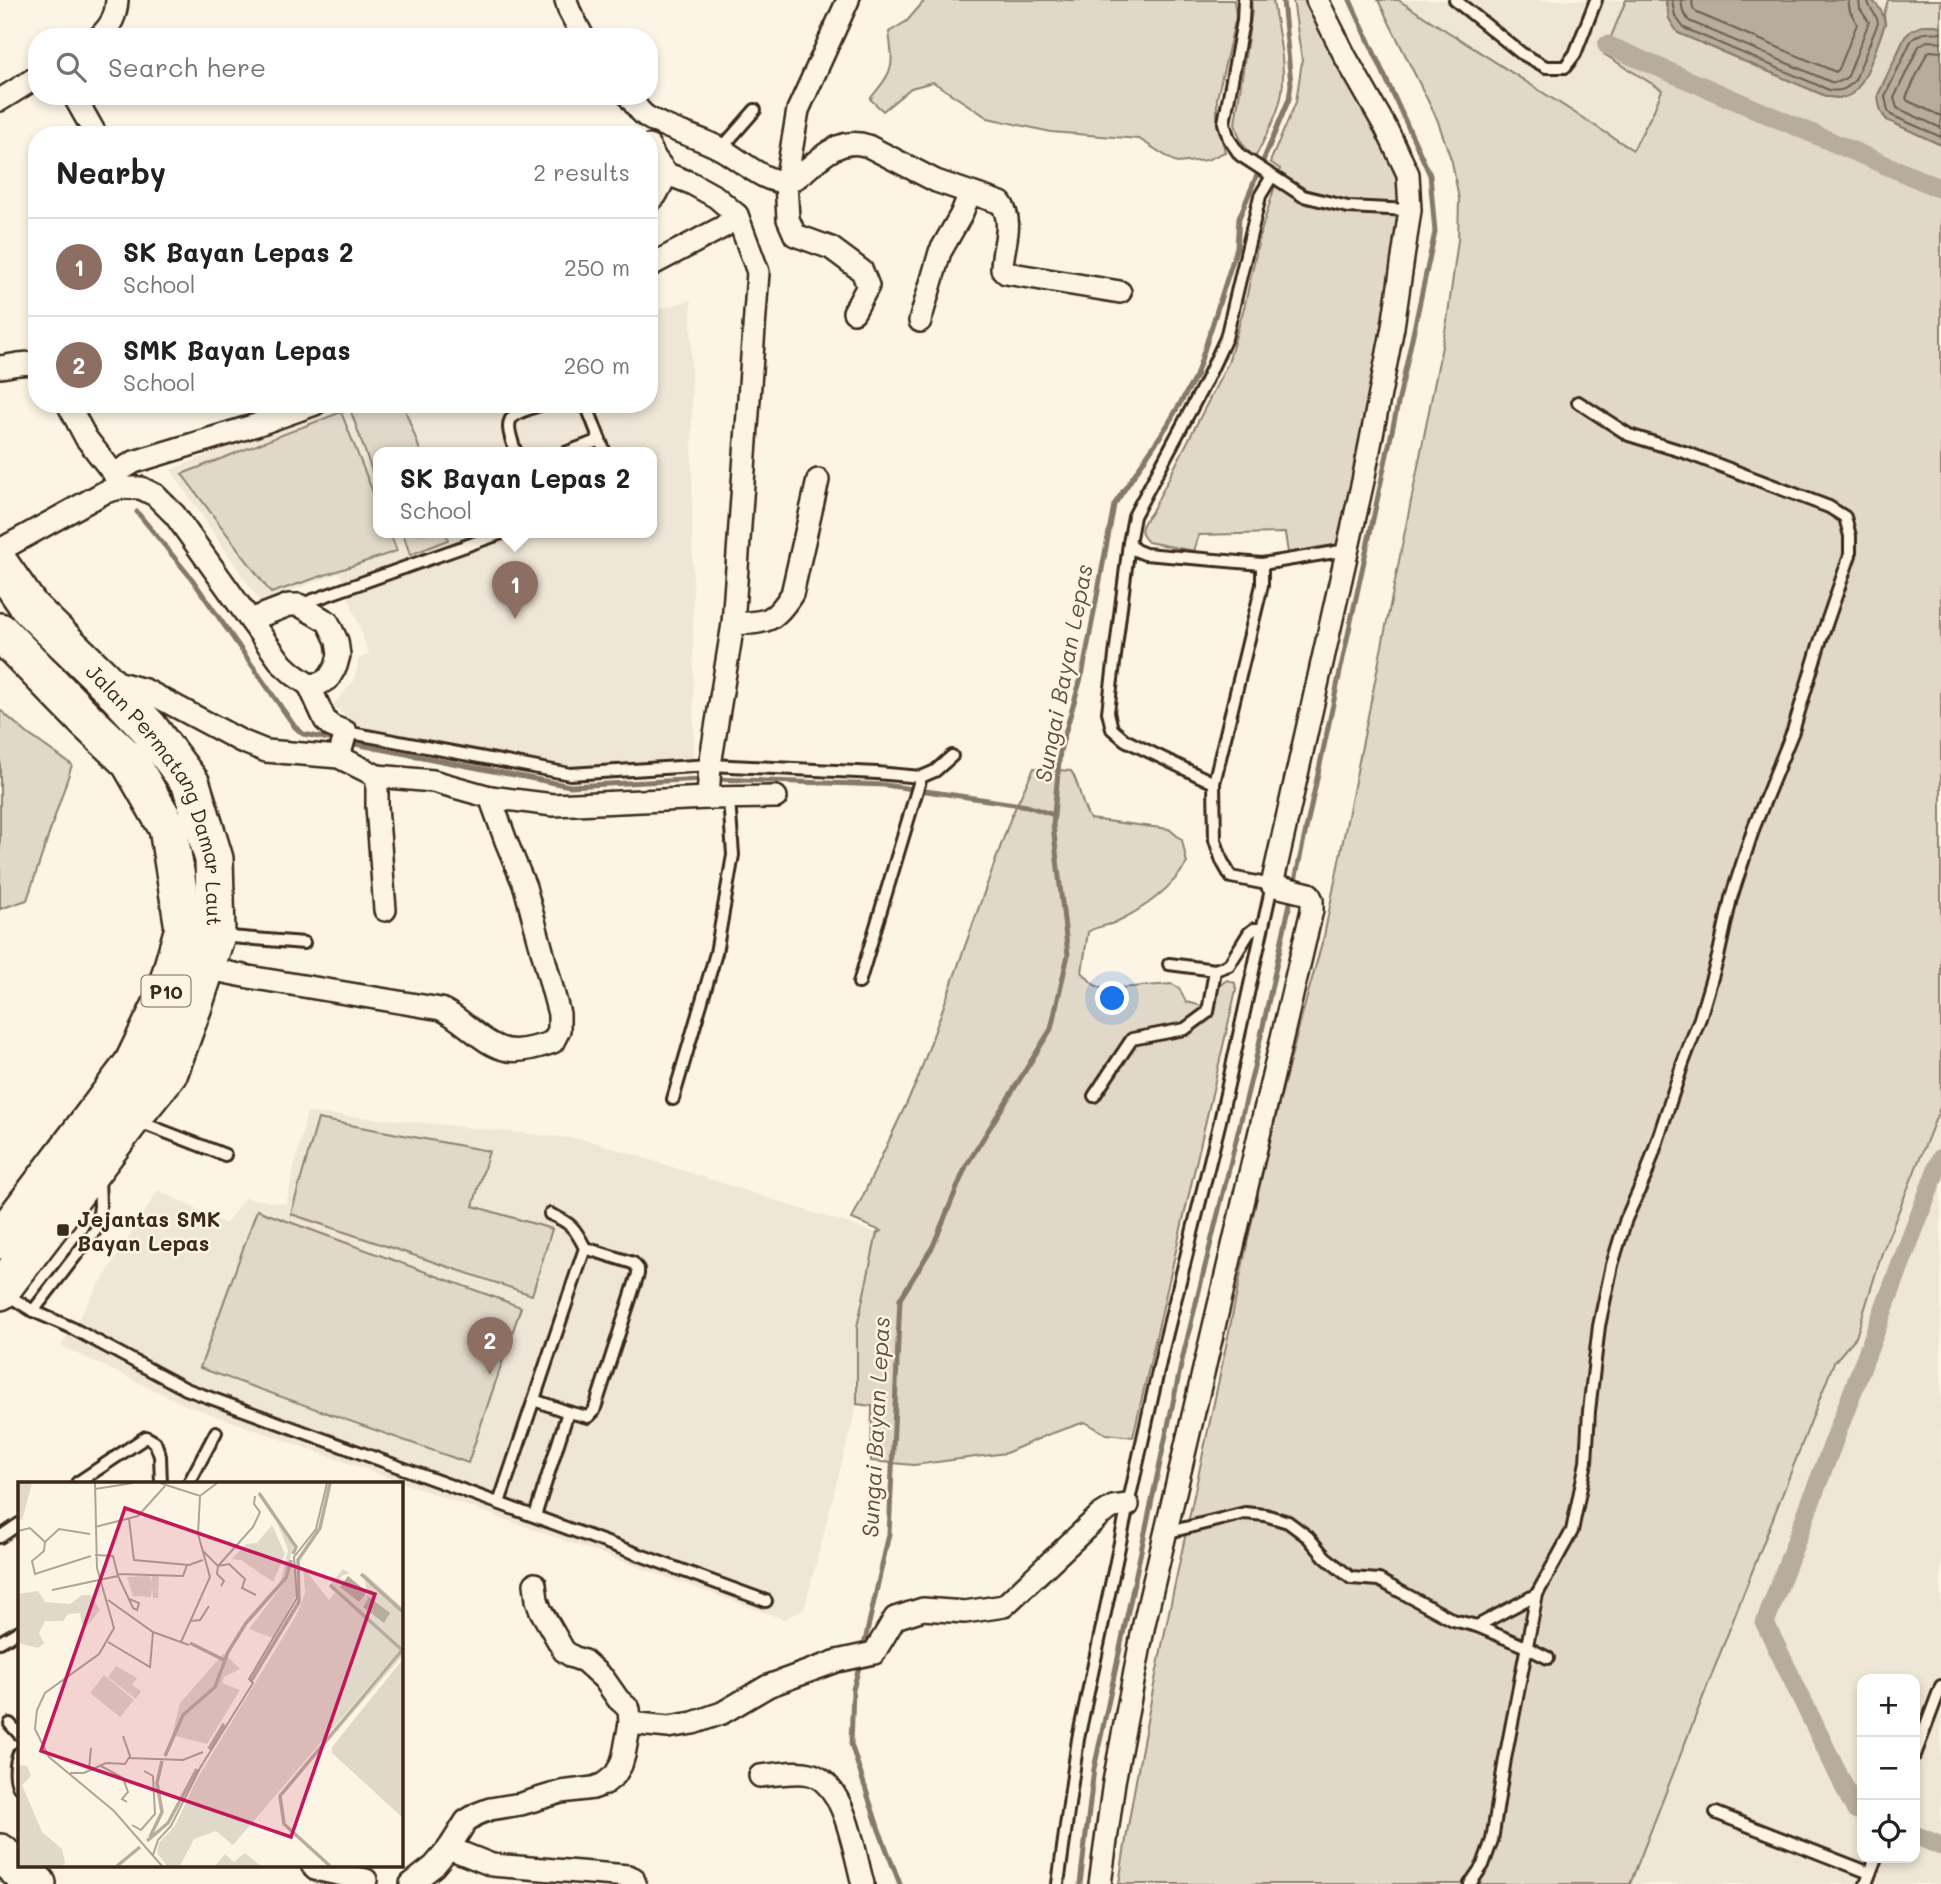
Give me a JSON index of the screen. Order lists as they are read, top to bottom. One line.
{"streets":{"highway":["Jalan Permatang Damar Laut","P10"]},"water":["Sungai Bayan Lepas"],"places":{"transit":["Jejantas SMK Bayan Lepas"]},"page":{"search":"Search here","heading":["Nearby","2 results"],"list":[{"mark":"1","name":"SK Bayan Lepas 2","note":"School","value":"250 m"},{"mark":"2","name":"SMK Bayan Lepas","note":"School","value":"260 m"}],"popup":["SK Bayan Lepas 2","School"],"pins":["1","2"],"map_buttons":["+","−"]}}
